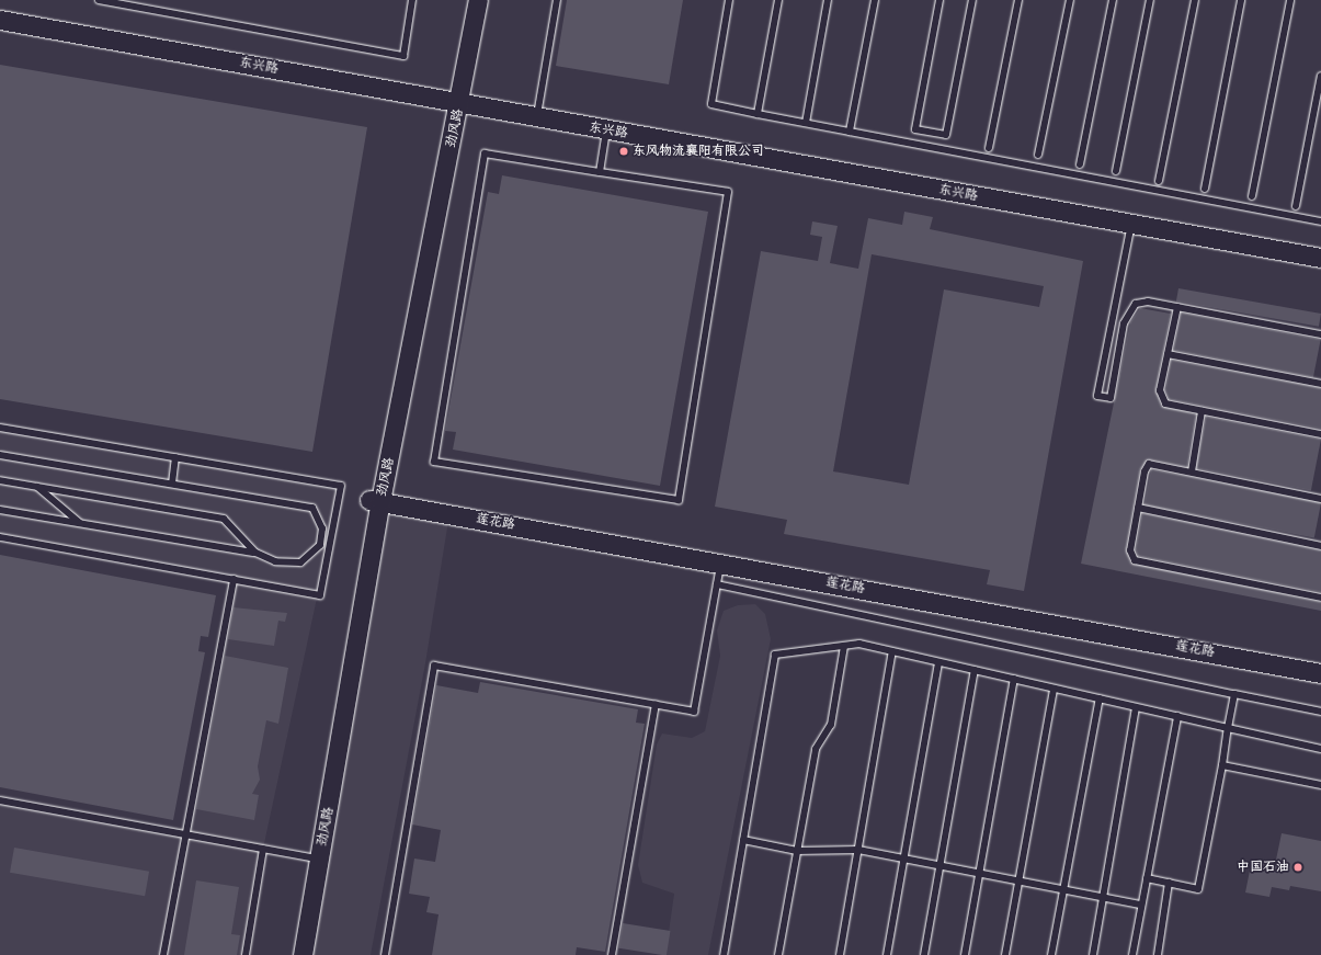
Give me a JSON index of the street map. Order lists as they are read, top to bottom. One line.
{"streets":{"street":["东兴路","劲风路","莲花路"]},"crossings":[["东兴路","劲风路"],["劲风路","莲花路"]],"places":["东风物流襄阳有限公司","中国石油"]}
